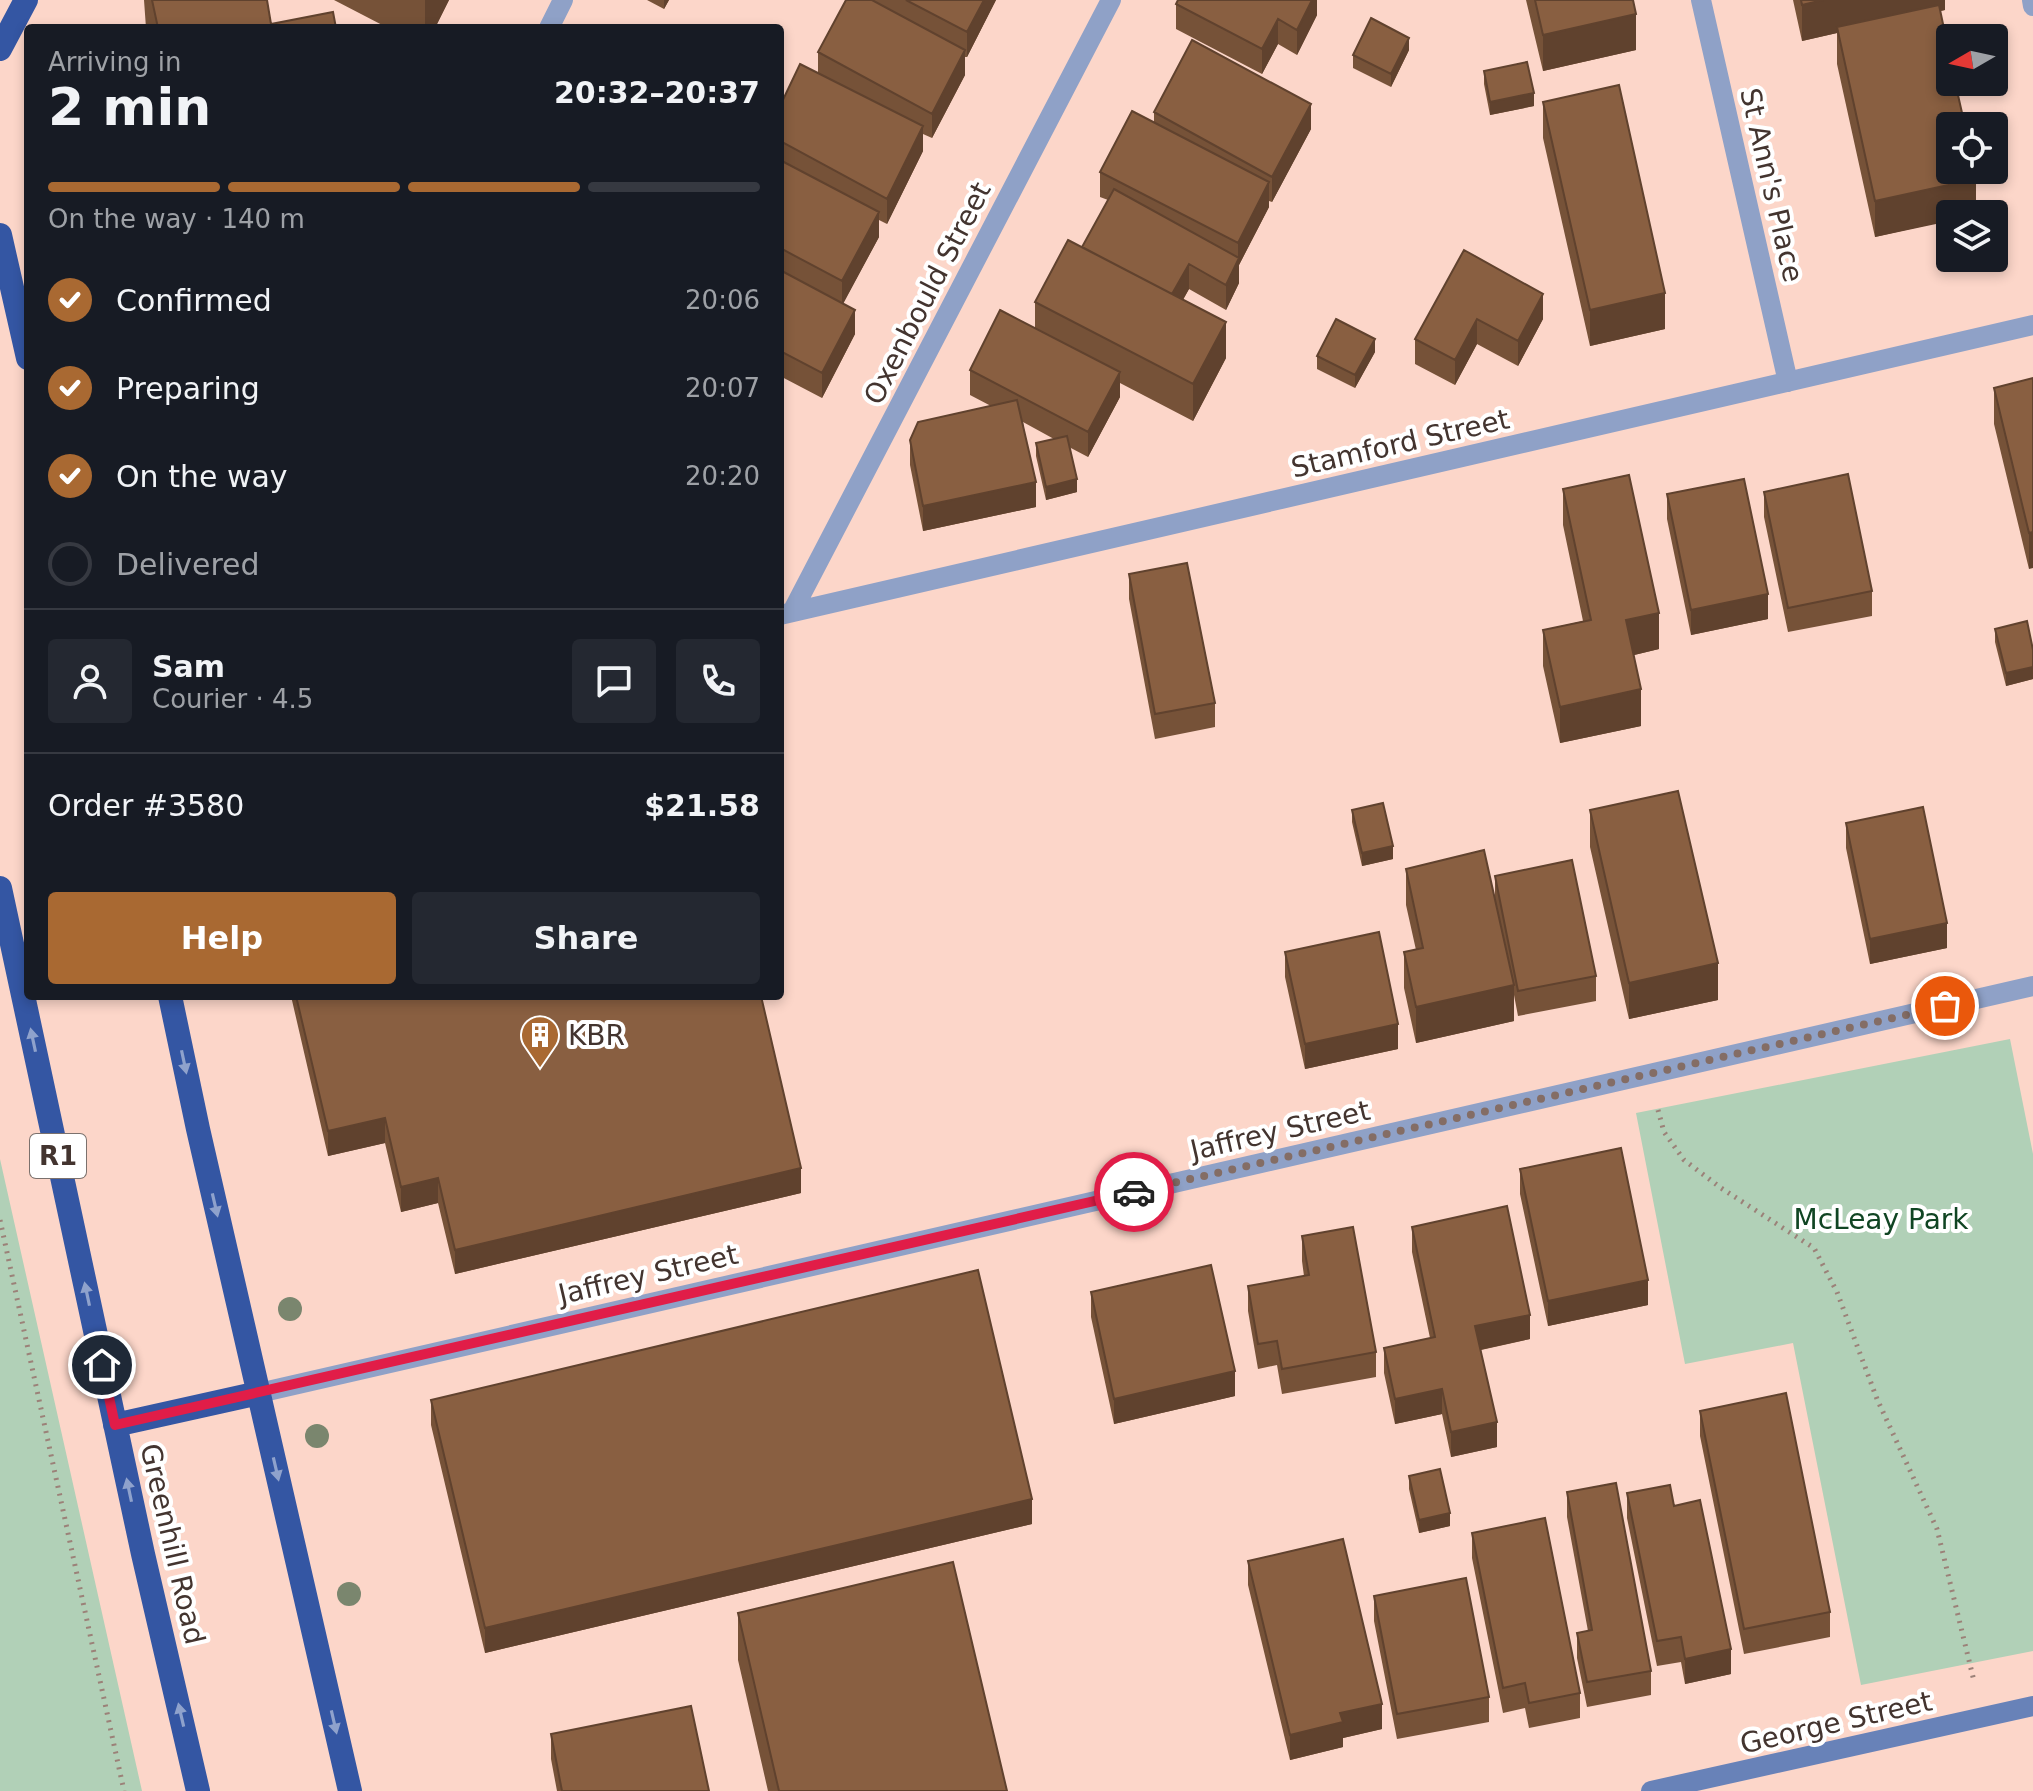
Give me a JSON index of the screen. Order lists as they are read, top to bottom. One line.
{"streets":{"highway":["R1","Greenhill Road"],"street":["St Ann's Place","Oxenbould Street","Stamford Street","Jaffrey Street","George Street"]},"crossings":[["St Ann's Place","Stamford Street"],["Oxenbould Street","Stamford Street"]],"parks":["McLeay Park"],"places":{"building":["KBR"]},"north":"left","page":{"heading":["2 min","Arriving in","20:32–20:37"],"panel":["Sam","Courier · 4.5","Order #3580","$21.58"],"bar":"On the way · 140 m","list":[["Confirmed","20:06"],["Preparing","20:07"],["On the way","20:20"],"Delivered"],"buttons":["Help","Share"]}}
